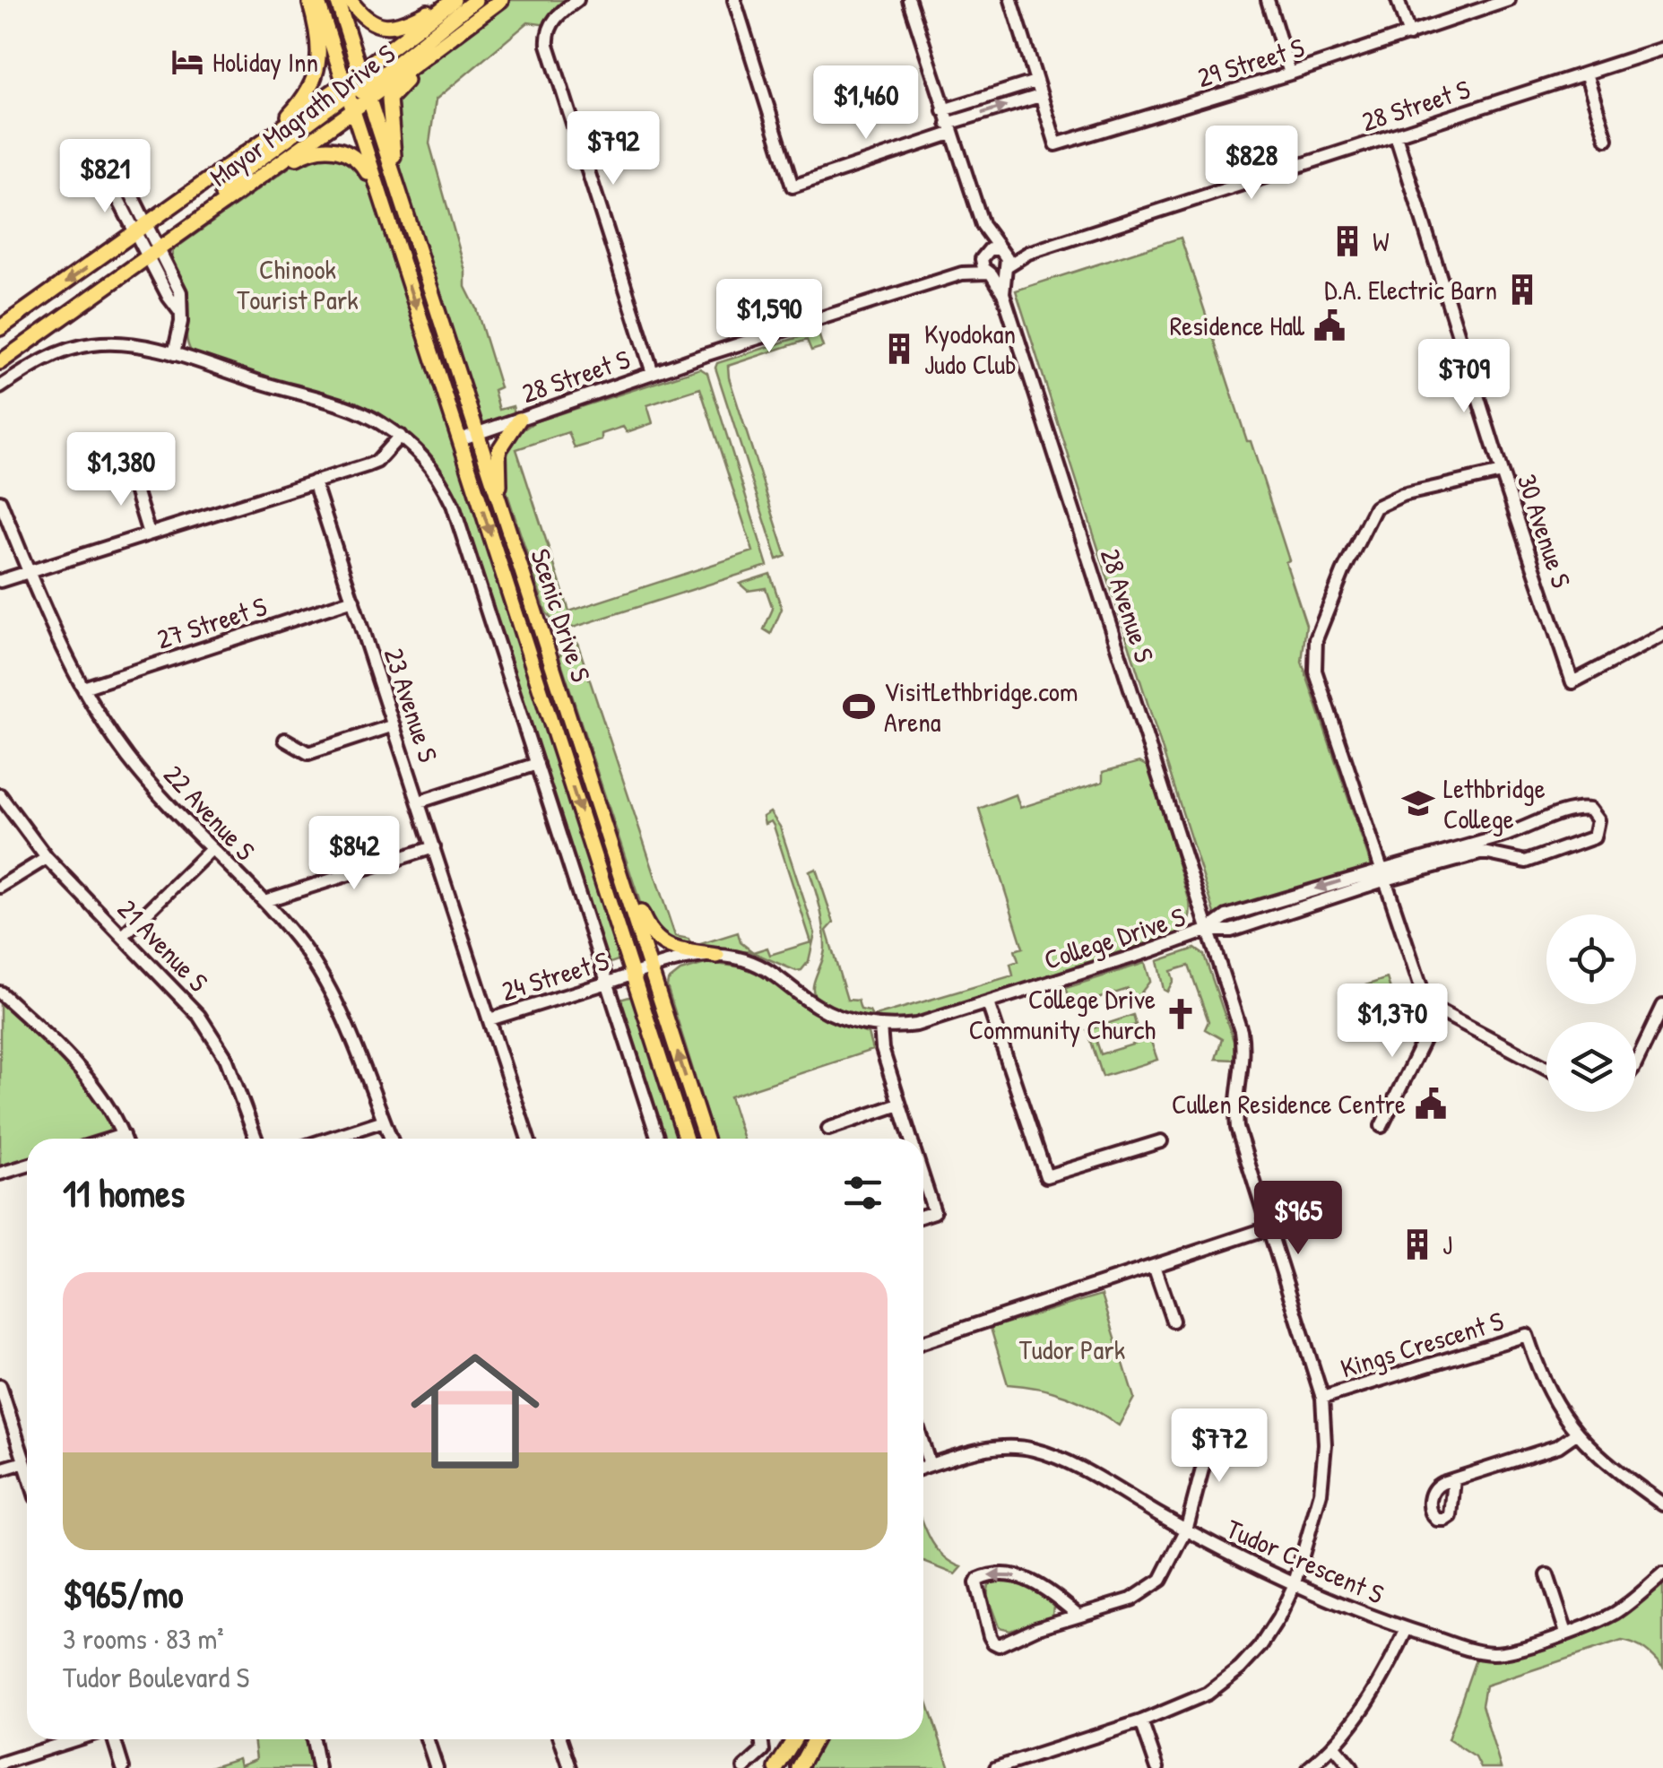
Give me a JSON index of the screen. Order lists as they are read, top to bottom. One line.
{"streets":{"main road":["Mayor Magrath Drive S","Scenic Drive S"],"street":["29 Street S","28 Street S","30 Avenue S","28 Avenue S","27 Street S","23 Avenue S","22 Avenue S","College Drive S","21 Avenue S","24 Street S","Kings Crescent S","Tudor Crescent S"]},"crossings":[["28 Street S","30 Avenue S"],["28 Street S","Scenic Drive S"],["Mayor Magrath Drive S","Scenic Drive S"],["28 Avenue S","College Drive S"],["28 Avenue S","Kings Crescent S"],["28 Avenue S","Tudor Crescent S"],["Scenic Drive S","College Drive S"],["Scenic Drive S","24 Street S"],["27 Street S","23 Avenue S"],["27 Street S","22 Avenue S"],["23 Avenue S","24 Street S"],["College Drive S","24 Street S"]],"parks":["Chinook Tourist Park","Tudor Park"],"places":{"hotel":["Holiday Inn"],"building":["W","D.A. Electric Barn","Kyodokan Judo Club","J"],"public building":["Residence Hall","Cullen Residence Centre"],"sports":["VisitLethbridge.com Arena"],"school or university":["Lethbridge College"],"church":["College Drive Community Church"]},"page":{"price":["$1,460","$792","$828","$821","$1,590","$709","$1,380","$842","$1,370","$965","$772"],"heading":"11 homes","list":[{"name":"$965/mo","note":"3 rooms · 83 m² · Tudor Boulevard S"}]}}
